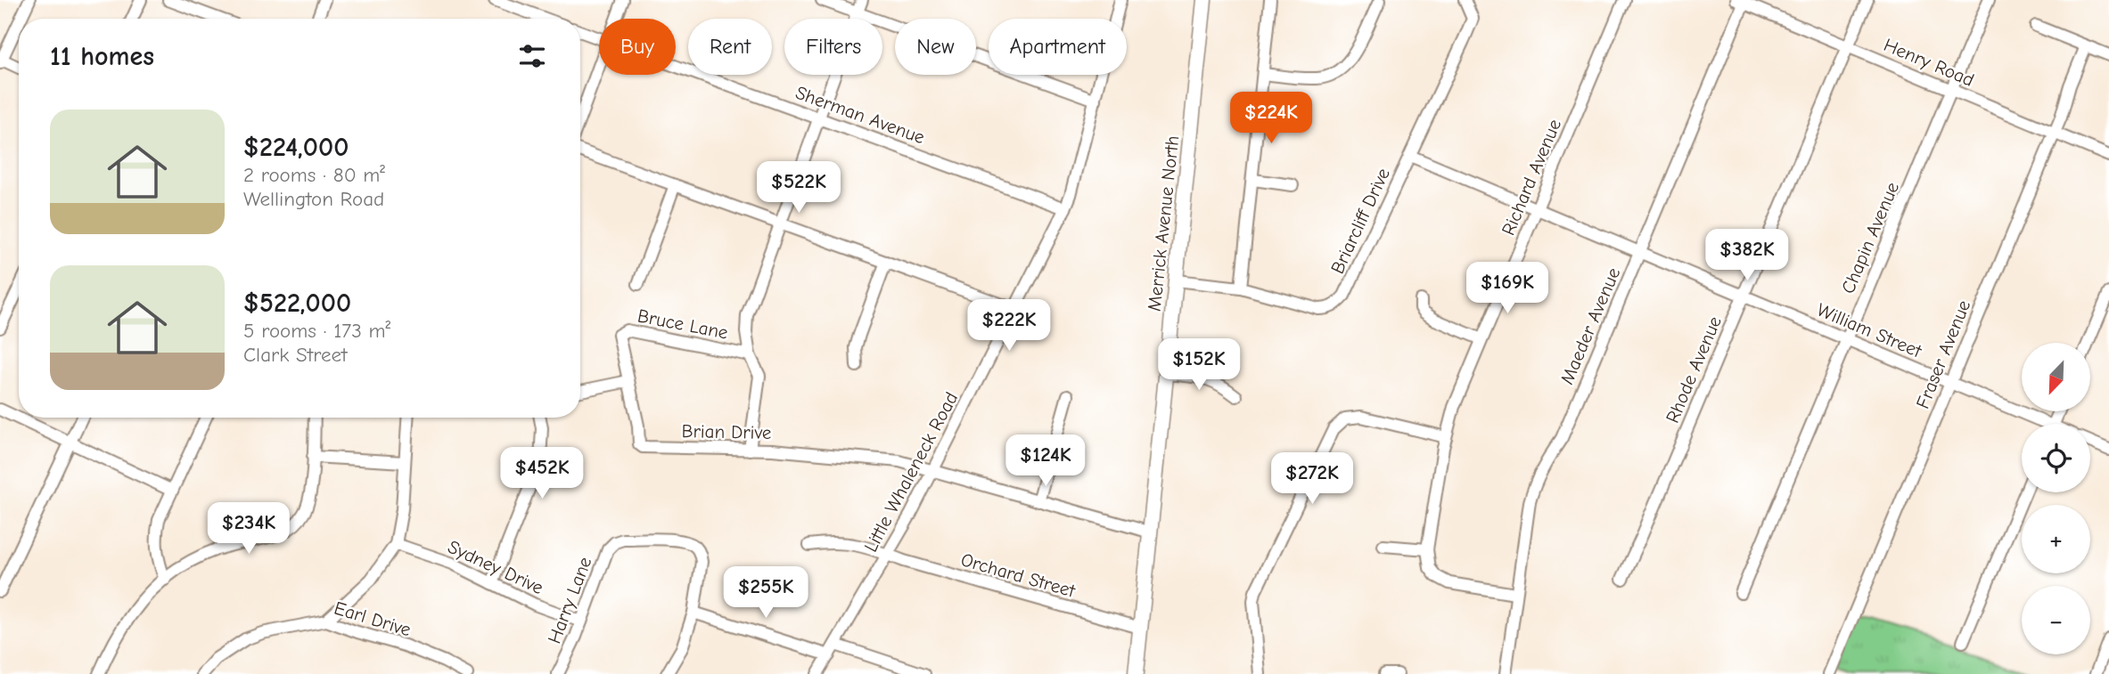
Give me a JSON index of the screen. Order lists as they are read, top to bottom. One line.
{"streets":{"main road":["Merrick Avenue North"],"street":["Henry Road","Sherman Avenue","Richard Avenue","Briarcliff Drive","Chapin Avenue","Bruce Lane","Maeder Avenue","William Street","Fraser Avenue","Rhode Avenue","Brian Drive","Little Whaleneck Road","Sydney Drive","Orchard Street","Harry Lane","Earl Drive"]},"crossings":[["Henry Road","Chapin Avenue"],["Henry Road","Maeder Avenue"],["Henry Road","Fraser Avenue"],["Henry Road","Rhode Avenue"],["Sherman Avenue","Little Whaleneck Road"],["Richard Avenue","Maeder Avenue"],["Richard Avenue","William Street"],["Briarcliff Drive","Merrick Avenue North"],["Briarcliff Drive","William Street"],["Merrick Avenue North","Brian Drive"],["Merrick Avenue North","Orchard Street"],["Chapin Avenue","William Street"],["Bruce Lane","Brian Drive"],["Maeder Avenue","William Street"],["William Street","Fraser Avenue"],["William Street","Rhode Avenue"],["Brian Drive","Little Whaleneck Road"],["Little Whaleneck Road","Orchard Street"],["Sydney Drive","Harry Lane"]],"north":"bottom left","page":{"chip":["Buy","Rent","Filters","New","Apartment"],"heading":"11 homes","price":["$224K","$522K","$382K","$169K","$222K","$152K","$124K","$452K","$272K","$234K","$255K"],"list":[{"name":"$224,000","note":"2 rooms · 80 m² · Wellington Road"},{"name":"$522,000","note":"5 rooms · 173 m² · Clark Street"}],"map_buttons":["+","−"]}}
